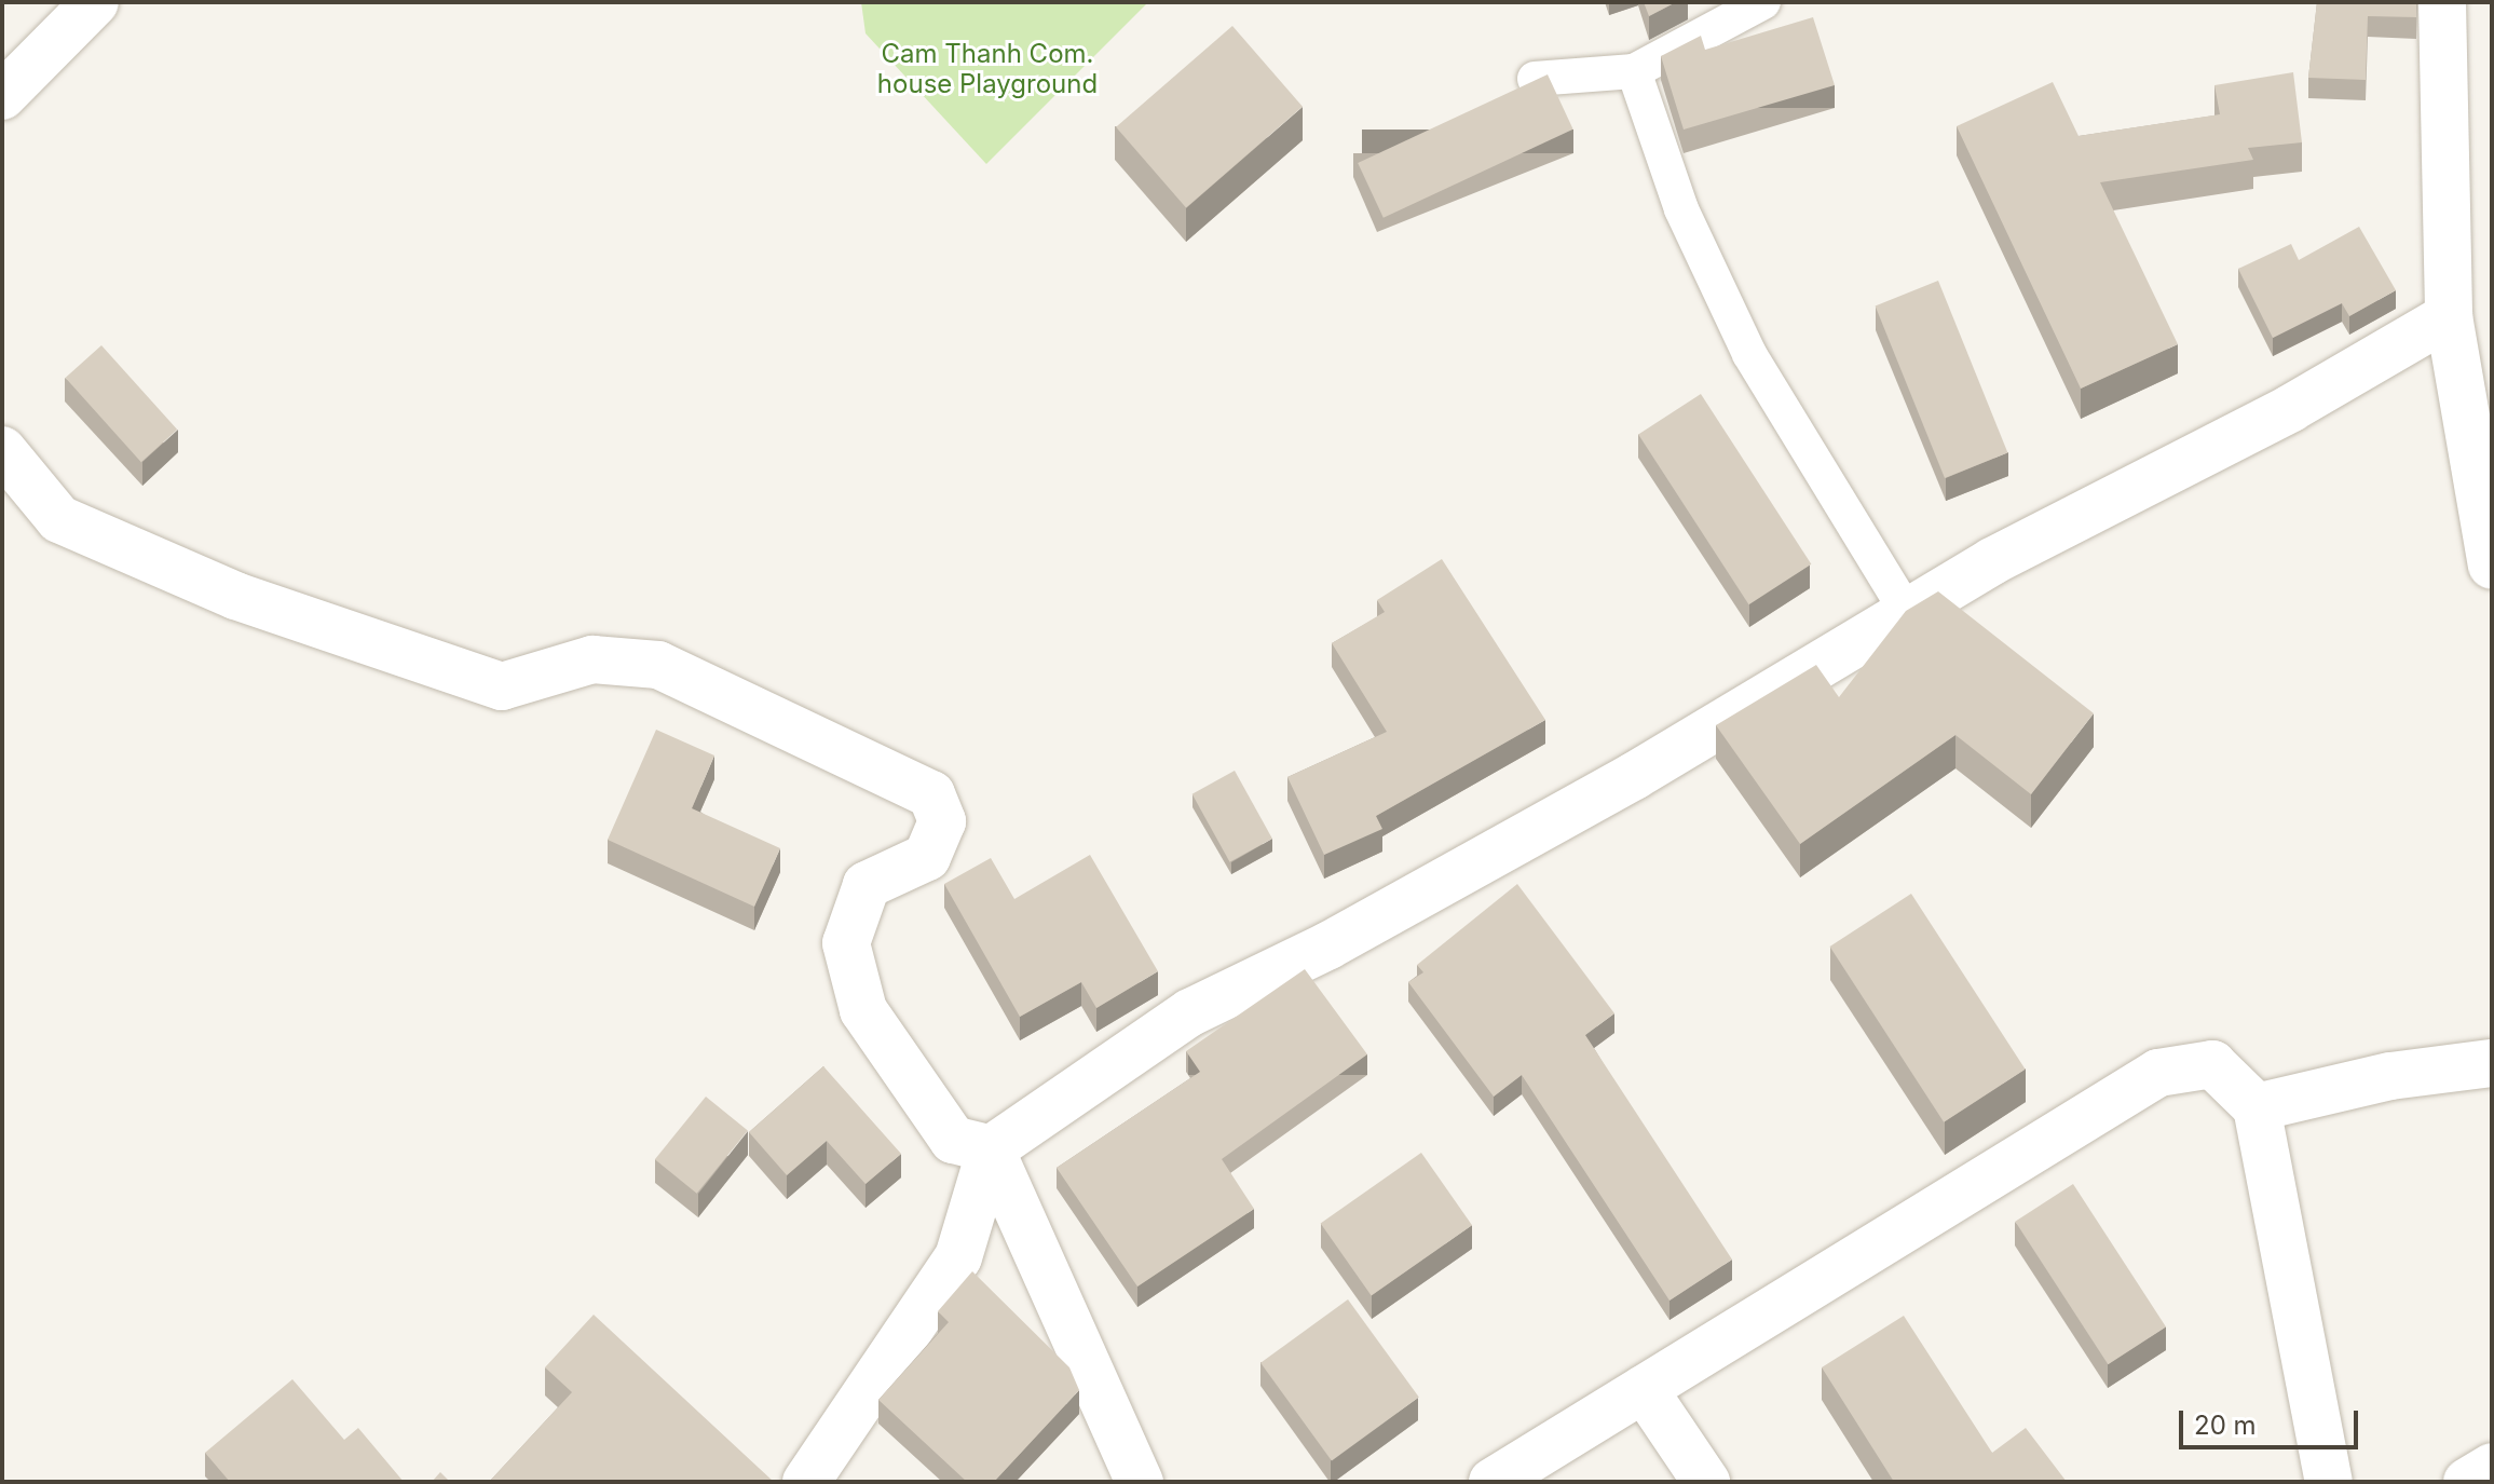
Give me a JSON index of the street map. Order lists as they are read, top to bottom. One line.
{"parks":["Cam Thanh Com. house Playground"],"scale_bar":"20 m"}
